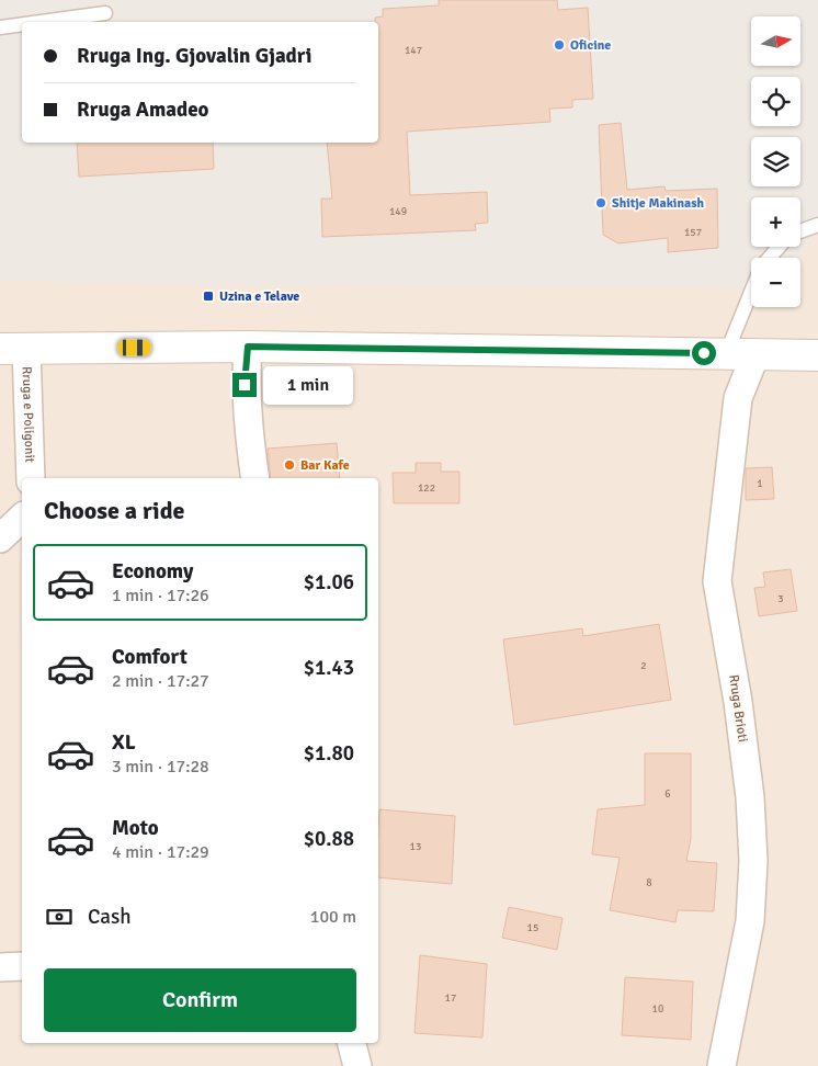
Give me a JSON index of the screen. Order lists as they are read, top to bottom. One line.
{"streets":{"street":["Rruga e Poligonit","Rruga Brioti"]},"places":{"other":["Oficine","Shitje Makinash","Bar Kafe"],"transit":["Uzina e Telave"]},"house_numbers":["147","149","157","1","122","3","2","6","13","8","15","17","10"],"north":"right","page":{"map_buttons":["+","−"],"banner":["Rruga Ing. Gjovalin Gjadri","Rruga Amadeo"],"bubble":"1 min","heading":"Choose a ride","list":[{"name":"Economy","note":"1 min · 17:26","value":"$1.06"},{"name":"Comfort","note":"2 min · 17:27","value":"$1.43"},{"name":"XL","note":"3 min · 17:28","value":"$1.80"},{"name":"Moto","note":"4 min · 17:29","value":"$0.88"}],"pay":["Cash","100 m"],"buttons":"Confirm"}}
